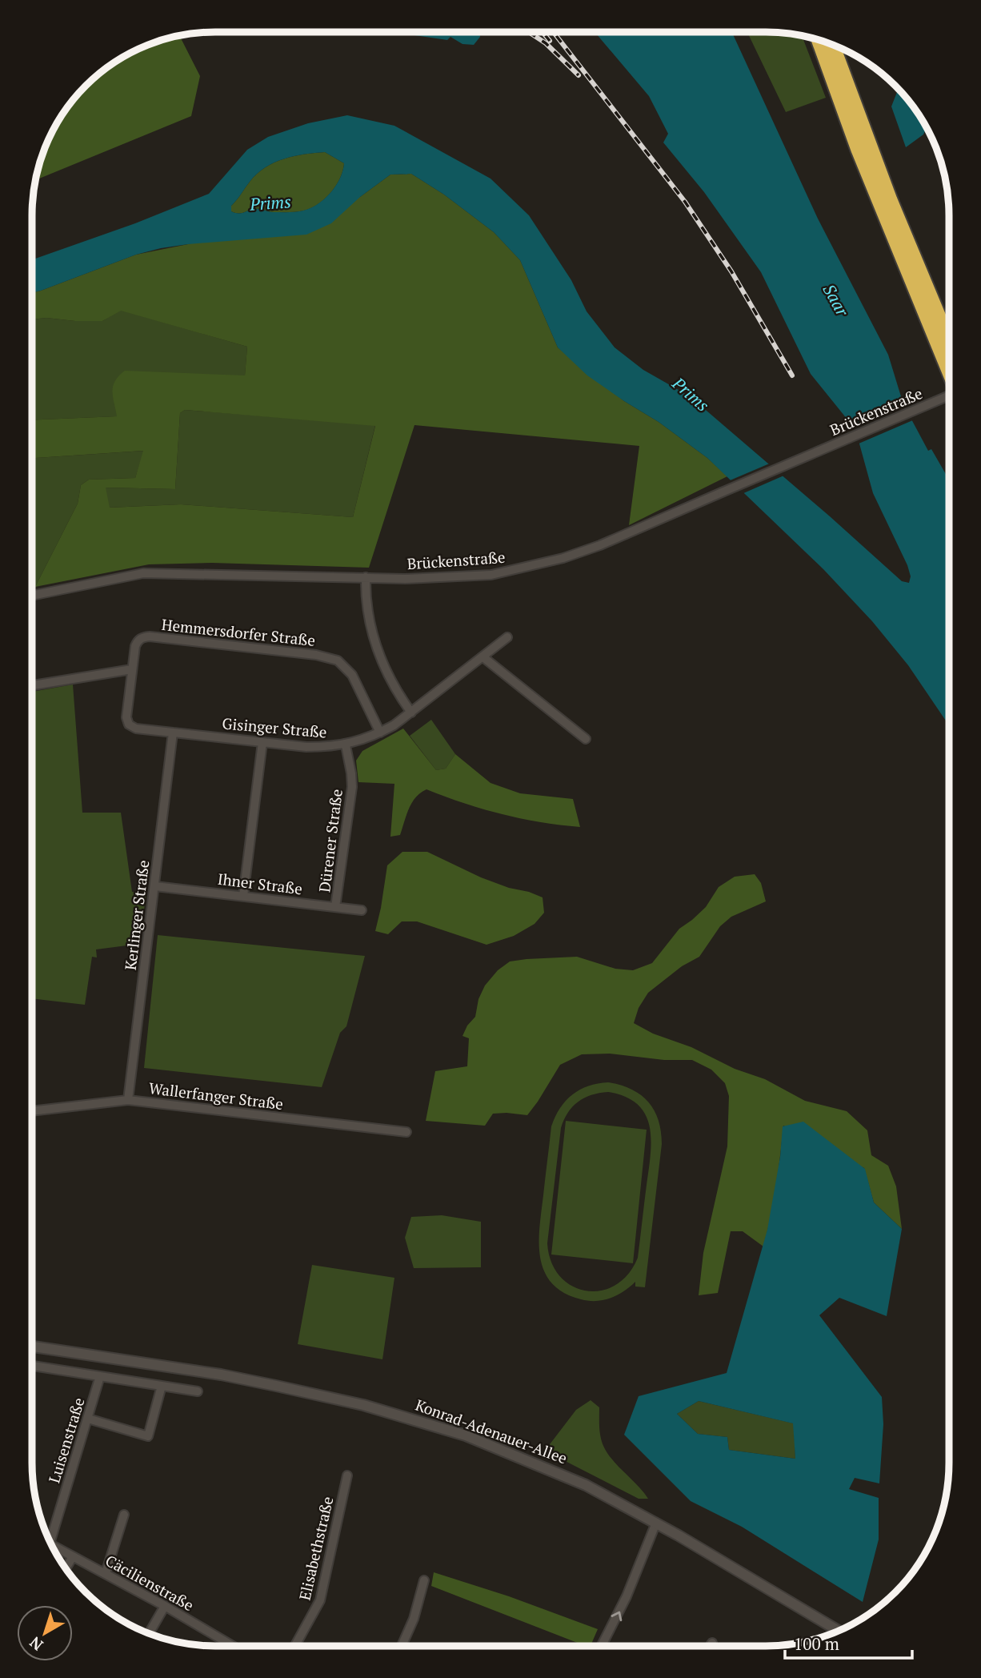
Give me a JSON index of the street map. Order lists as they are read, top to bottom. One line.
{"streets":{"street":["Brückenstraße","Hemmersdorfer Straße","Gisinger Straße","Dürener Straße","Ihner Straße","Kerlinger Straße","Wallerfanger Straße","Konrad-Adenauer-Allee","Luisenstraße","Elisabethstraße","Cäcilienstraße"]},"crossings":[["Hemmersdorfer Straße","Gisinger Straße"],["Gisinger Straße","Dürener Straße"],["Gisinger Straße","Kerlinger Straße"],["Dürener Straße","Ihner Straße"],["Ihner Straße","Kerlinger Straße"],["Kerlinger Straße","Wallerfanger Straße"]],"water":["Prims","Saar"],"scale_bar":"100 m","north":"bottom left"}
